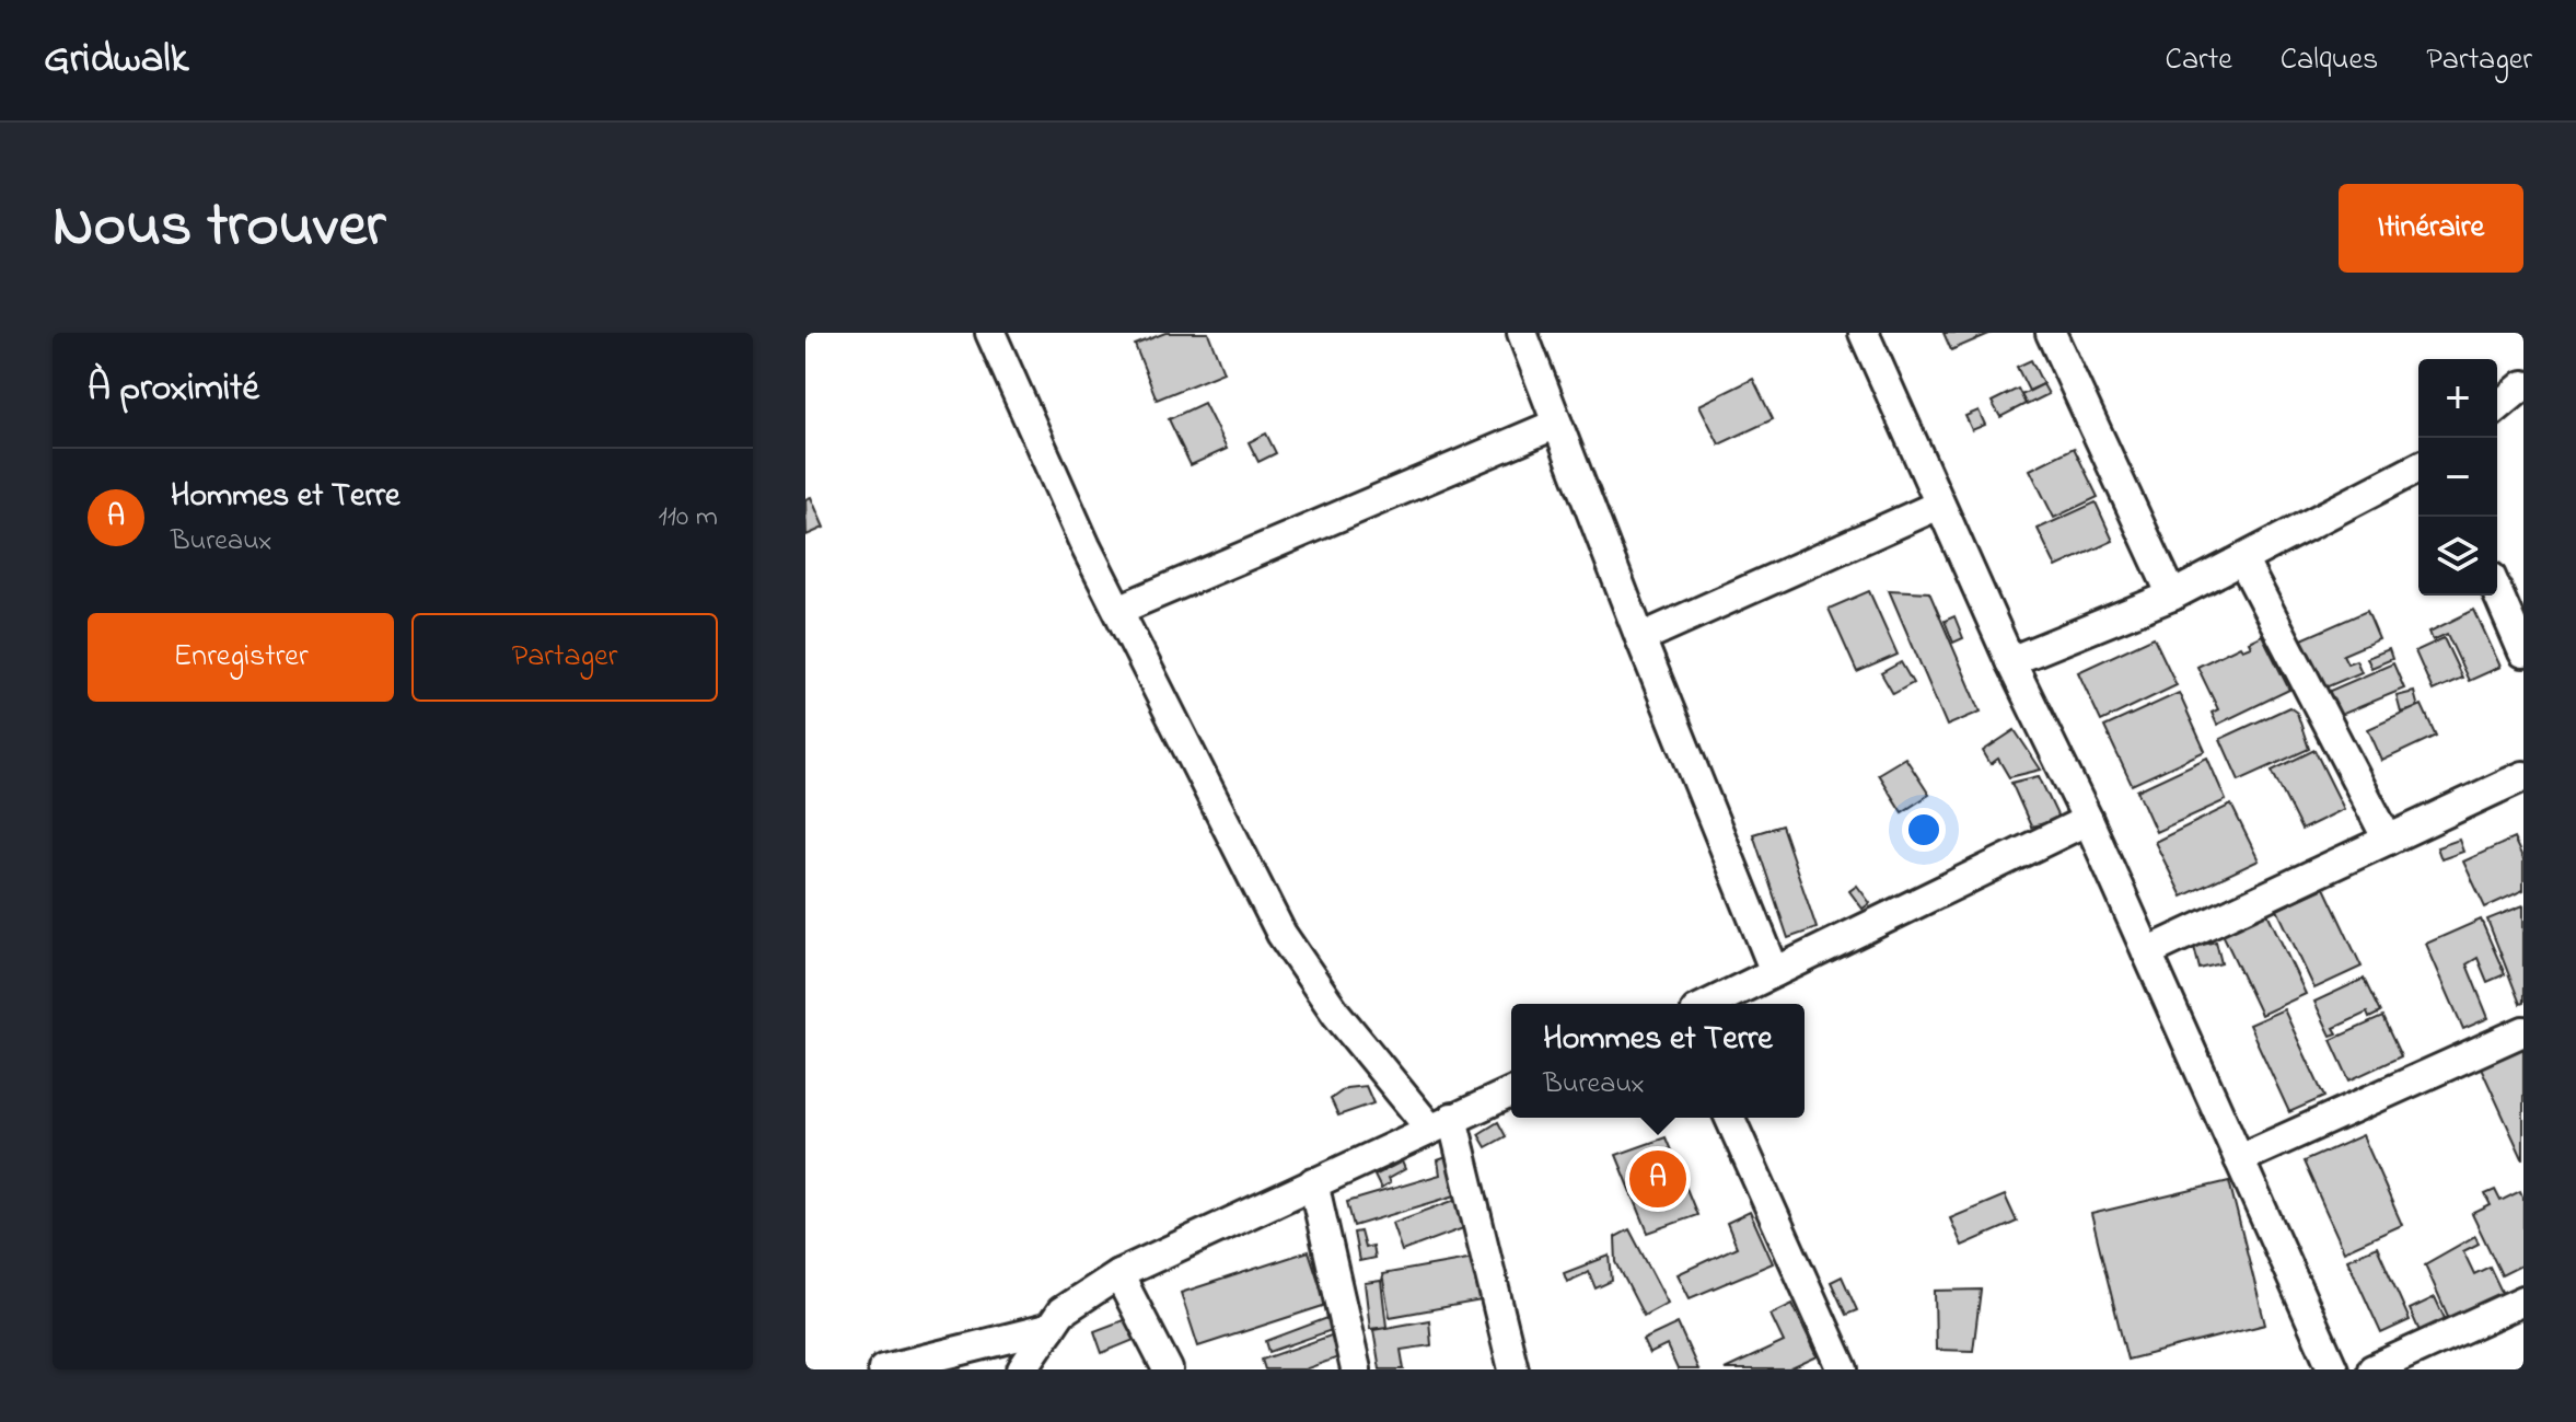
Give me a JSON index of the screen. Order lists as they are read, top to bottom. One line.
{"page":{"header":"Gridwalk","nav":["Carte","Calques","Partager"],"title":"Nous trouver","buttons":["Itinéraire",["Enregistrer","Partager"]],"heading":"À proximité","map_buttons":["+","−"],"list":[{"mark":"A","name":"Hommes et Terre","note":"Bureaux","value":"110 m"}],"popup":["Hommes et Terre","Bureaux"],"pins":"A"}}
